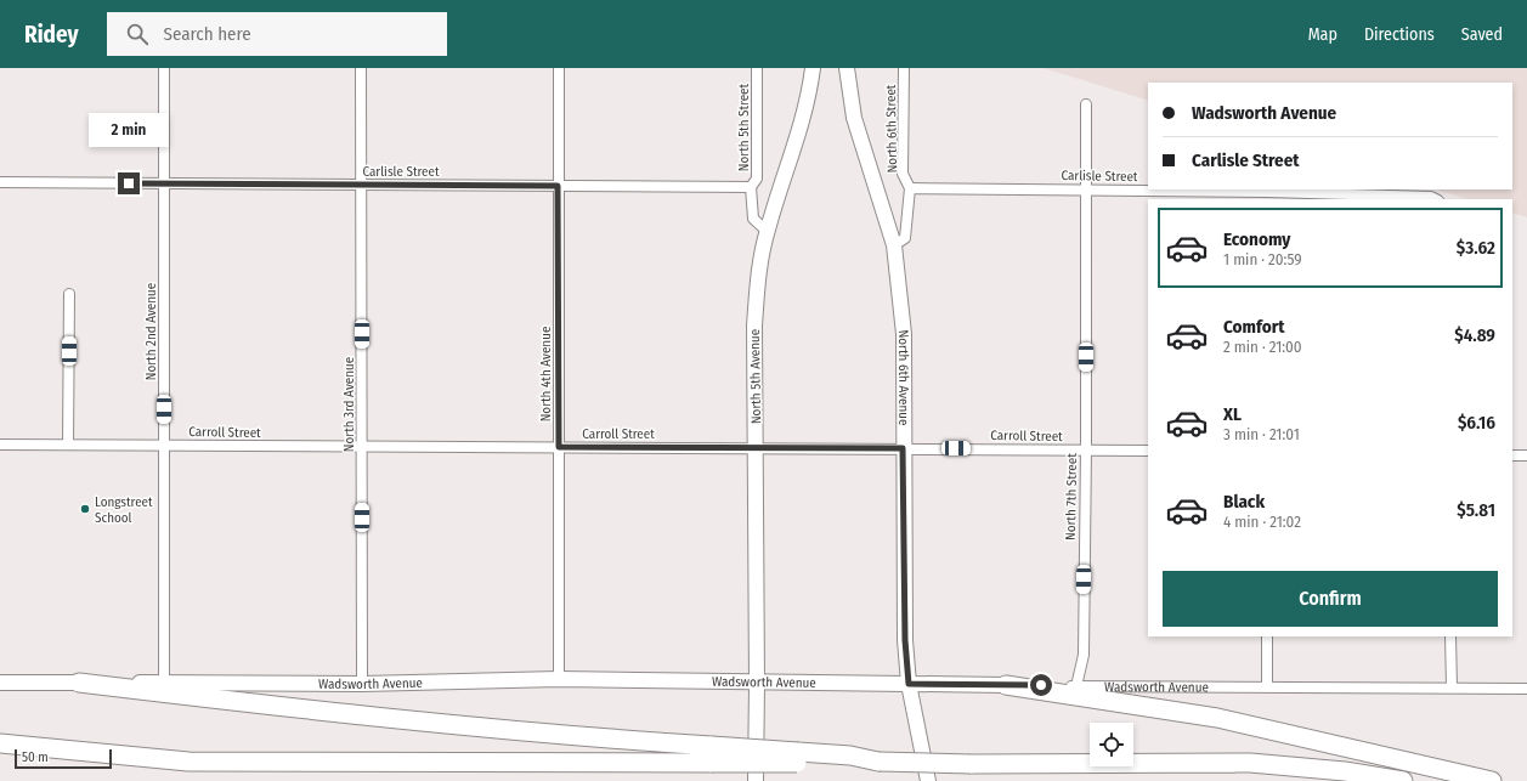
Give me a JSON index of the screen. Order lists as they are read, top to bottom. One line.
{"streets":{"street":["North 5th Street","North 6th Street","Carlisle Street","North 2nd Avenue","North 4th Avenue","North 5th Avenue","North 6th Avenue","North 3rd Avenue","Carroll Street","North 7th Street","Wadsworth Avenue"]},"crossings":[["North 5th Street","Carlisle Street"],["North 6th Street","Carlisle Street"],["Carlisle Street","North 2nd Avenue"],["Carlisle Street","North 4th Avenue"],["Carlisle Street","North 3rd Avenue"],["Carlisle Street","North 7th Street"],["North 2nd Avenue","Carroll Street"],["North 2nd Avenue","Wadsworth Avenue"],["North 4th Avenue","Carroll Street"],["North 4th Avenue","Wadsworth Avenue"],["North 5th Avenue","Carroll Street"],["North 5th Avenue","Wadsworth Avenue"],["North 6th Avenue","Carroll Street"],["North 6th Avenue","Wadsworth Avenue"],["North 3rd Avenue","Carroll Street"],["North 3rd Avenue","Wadsworth Avenue"],["Carroll Street","North 7th Street"],["North 7th Street","Wadsworth Avenue"]],"places":["Longstreet School"],"scale_bar":"50 m","page":{"header":"Ridey","search":"Search here","nav":["Map","Directions","Saved"],"banner":["Wadsworth Avenue","Carlisle Street"],"bubble":"2 min","list":[{"name":"Economy","note":"1 min · 20:59","value":"$3.62"},{"name":"Comfort","note":"2 min · 21:00","value":"$4.89"},{"name":"XL","note":"3 min · 21:01","value":"$6.16"},{"name":"Black","note":"4 min · 21:02","value":"$5.81"}],"buttons":"Confirm","scale":"50 m"}}
